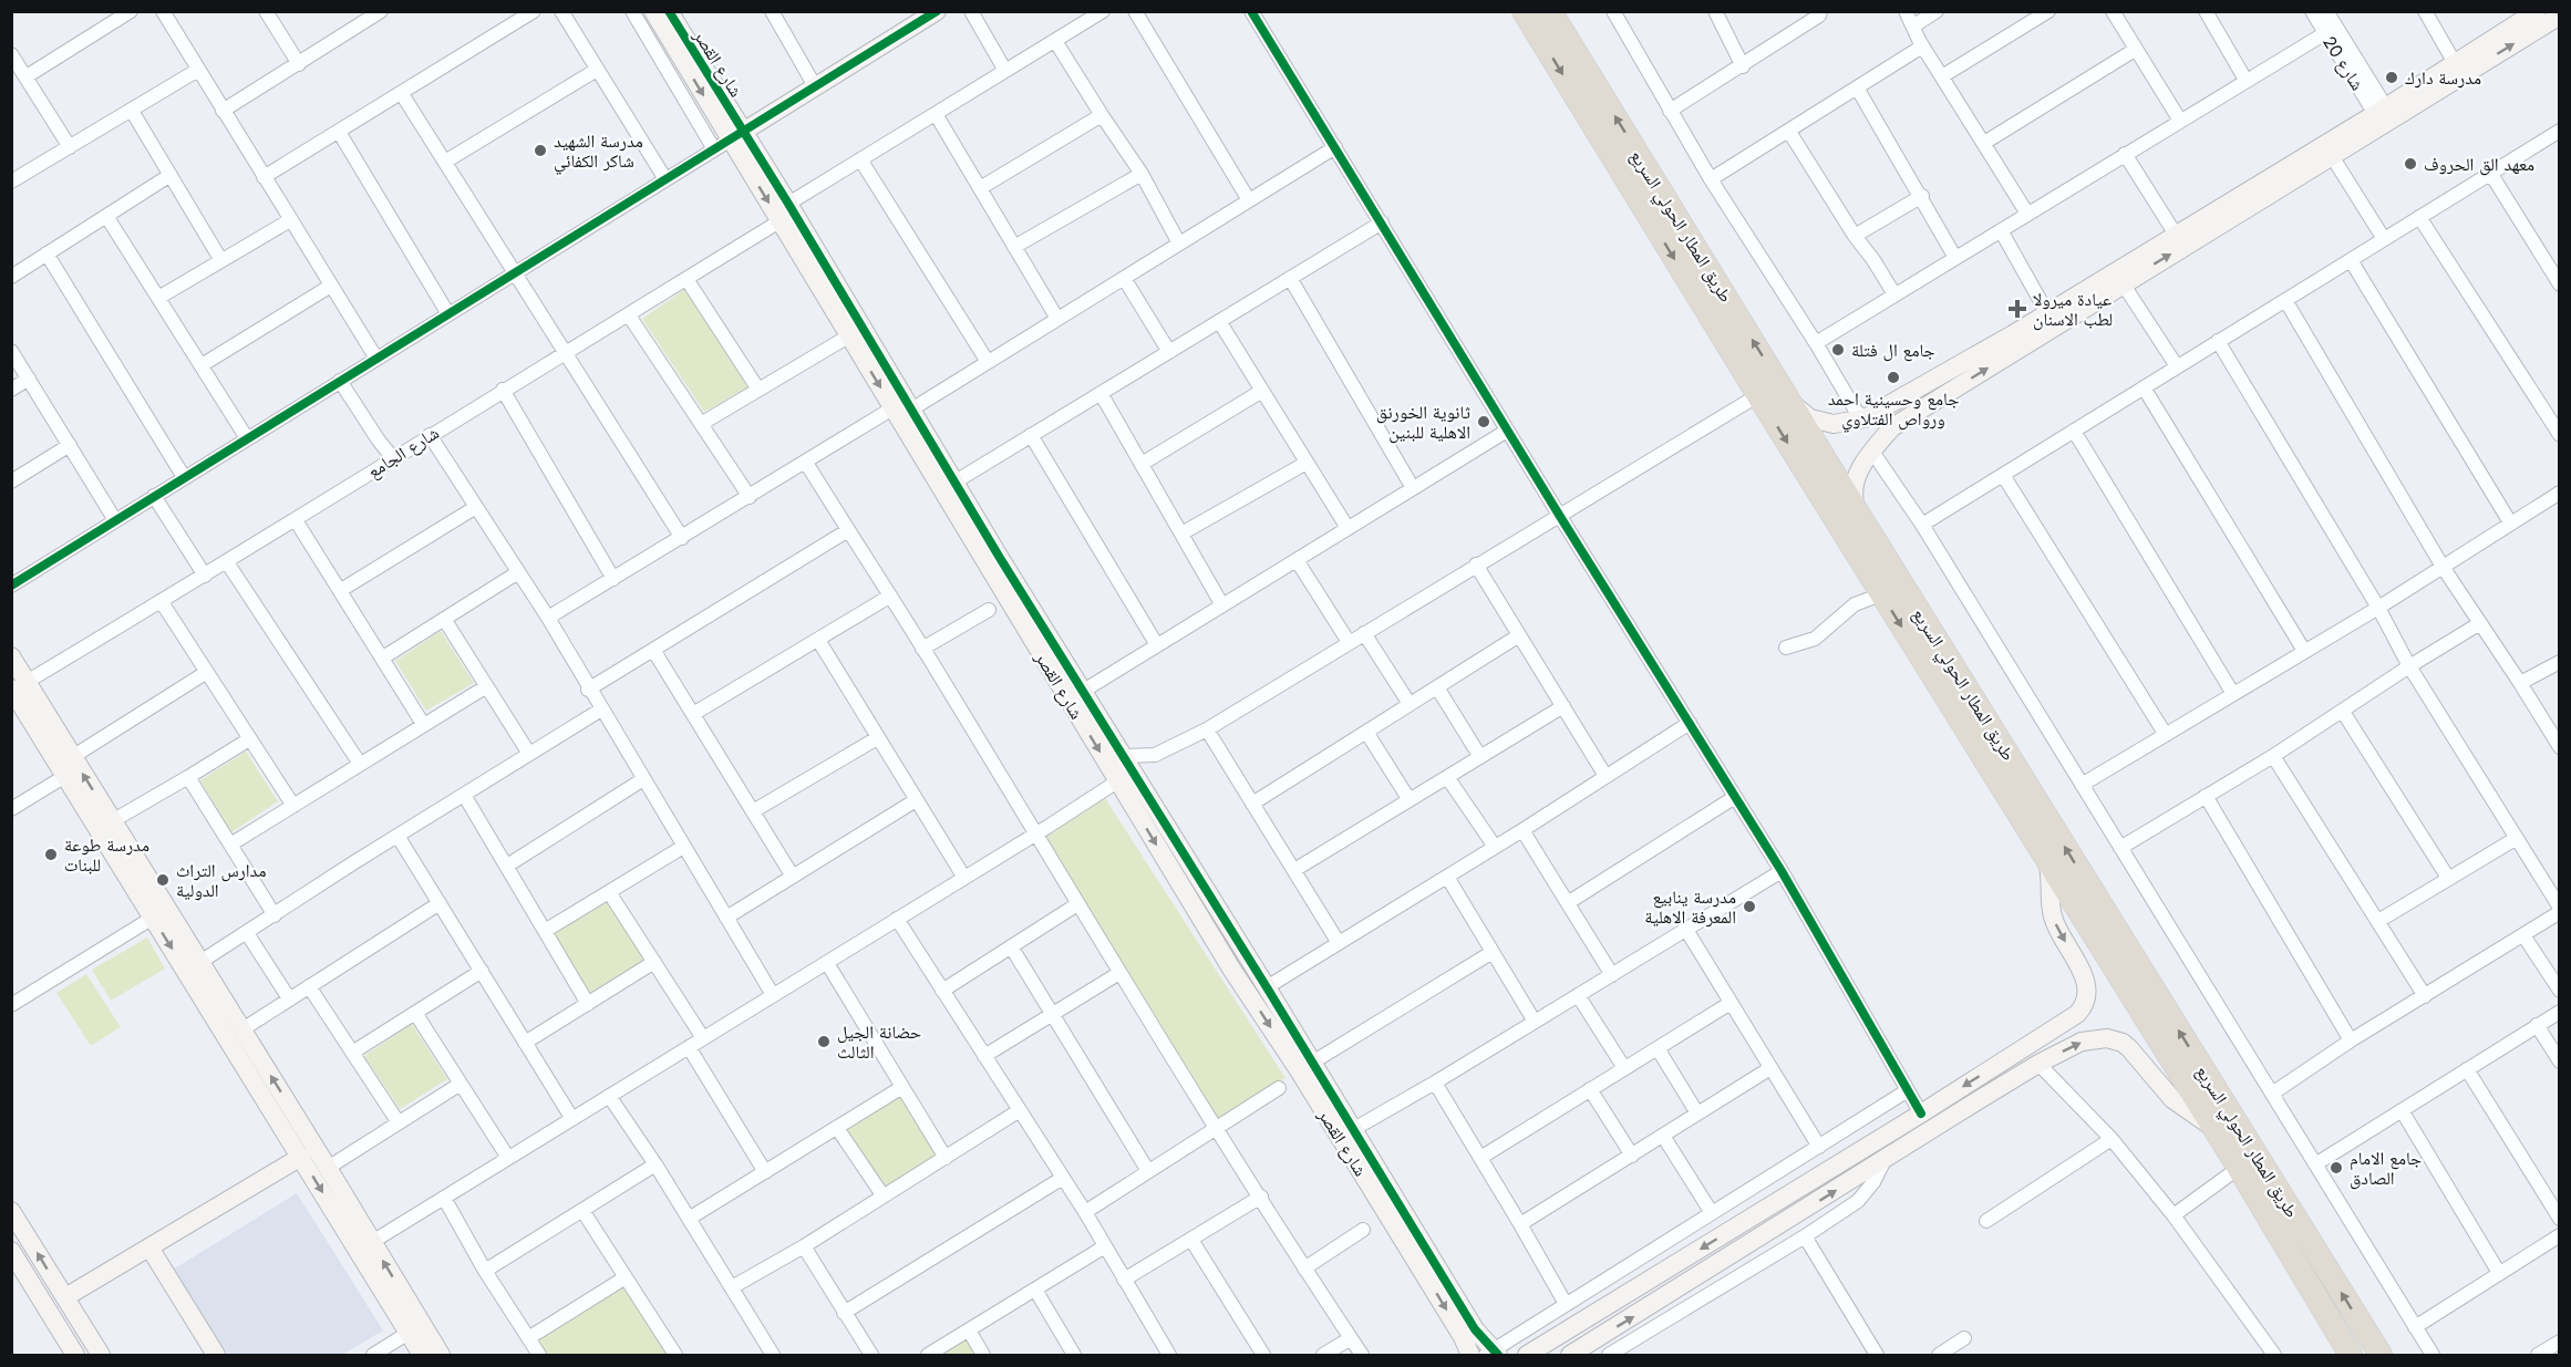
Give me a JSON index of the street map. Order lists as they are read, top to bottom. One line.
{"streets":{"highway":["طريق المطار الحولي السريع"],"street":["شارع القصر","شارع 20","شارع الجامع"]},"crossings":[["شارع القصر","شارع الجامع"]],"places":{"other":["مدرسة دارك","مدرسة الشهيد شاكر الكفائي","معهد الق الحروف","جامع ال فتلة","جامع وحسينية احمد ورواص الفتلاوي","ثانوية الخورنق الاهلية للبنين","مدرسة طوعة للبنات","مدارس التراث الدولية","مدرسة ينابيع المعرفة الاهلية","حضانة الجيل الثالث","جامع الامام الصادق"],"health":["عيادة ميرولا لطب الاسنان"]}}
